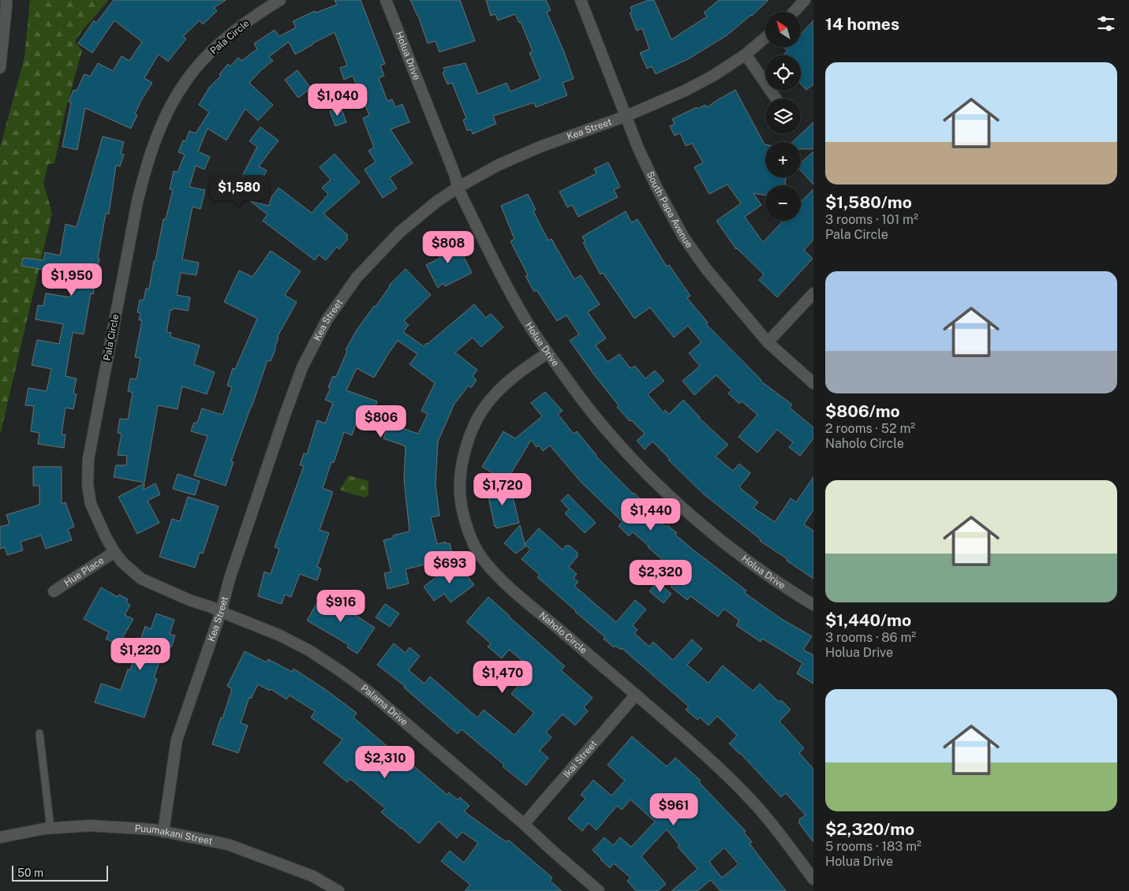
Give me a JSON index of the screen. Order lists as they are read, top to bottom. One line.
{"streets":{"street":["Pala Circle","Holua Drive","Kea Street","South Papa Avenue","Hue Place","Naholo Circle","Palama Drive","Ikai Street","Puumakani Street"]},"crossings":[["Pala Circle","Kea Street"],["Pala Circle","Hue Place"],["Pala Circle","Palama Drive"],["Holua Drive","Kea Street"],["Holua Drive","Naholo Circle"],["Kea Street","South Papa Avenue"],["Kea Street","Palama Drive"],["Kea Street","Puumakani Street"],["Naholo Circle","Ikai Street"],["Palama Drive","Ikai Street"]],"scale_bar":"50 m","north":"top left","page":{"heading":"14 homes","map_buttons":["+","−"],"list":[{"name":"$1,580/mo","note":"3 rooms · 101 m² · Pala Circle"},{"name":"$806/mo","note":"2 rooms · 52 m² · Naholo Circle"},{"name":"$1,440/mo","note":"3 rooms · 86 m² · Holua Drive"},{"name":"$2,320/mo","note":"5 rooms · 183 m² · Holua Drive"}],"price":["$1,040","$1,580","$808","$1,950","$806","$1,720","$1,440","$693","$2,320","$916","$1,220","$1,470","$2,310","$961"],"scale":"50 m"}}
